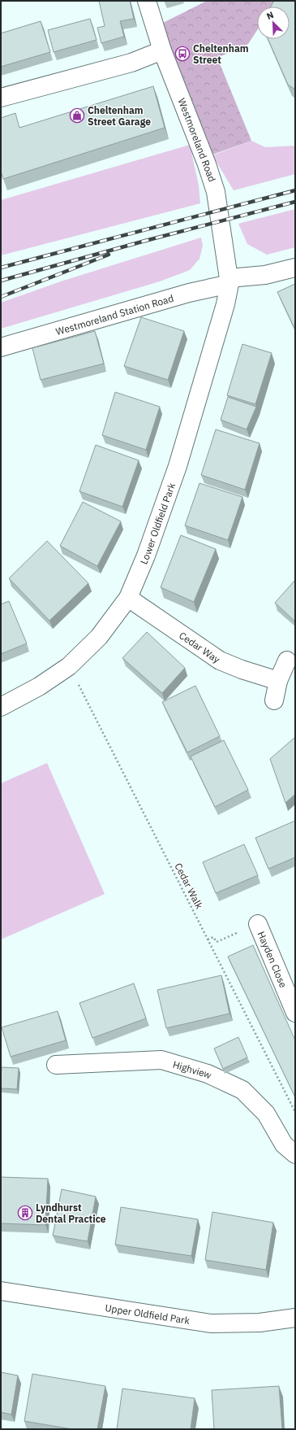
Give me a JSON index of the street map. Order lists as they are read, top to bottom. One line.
{"streets":{"street":["Westmoreland Road","Westmoreland Station Road","Lower Oldfield Park","Cedar Way","Hayden Close","Highview","Upper Oldfield Park"],"path":["Cedar Walk"]},"crossings":[["Westmoreland Road","Westmoreland Station Road"],["Westmoreland Road","Lower Oldfield Park"],["Westmoreland Station Road","Lower Oldfield Park"],["Lower Oldfield Park","Cedar Way"],["Lower Oldfield Park","Cedar Walk"]],"places":{"bus stop":["Cheltenham Street"],"shop":["Cheltenham Street Garage"],"building":["Lyndhurst Dental Practice"]},"north":"top left"}
